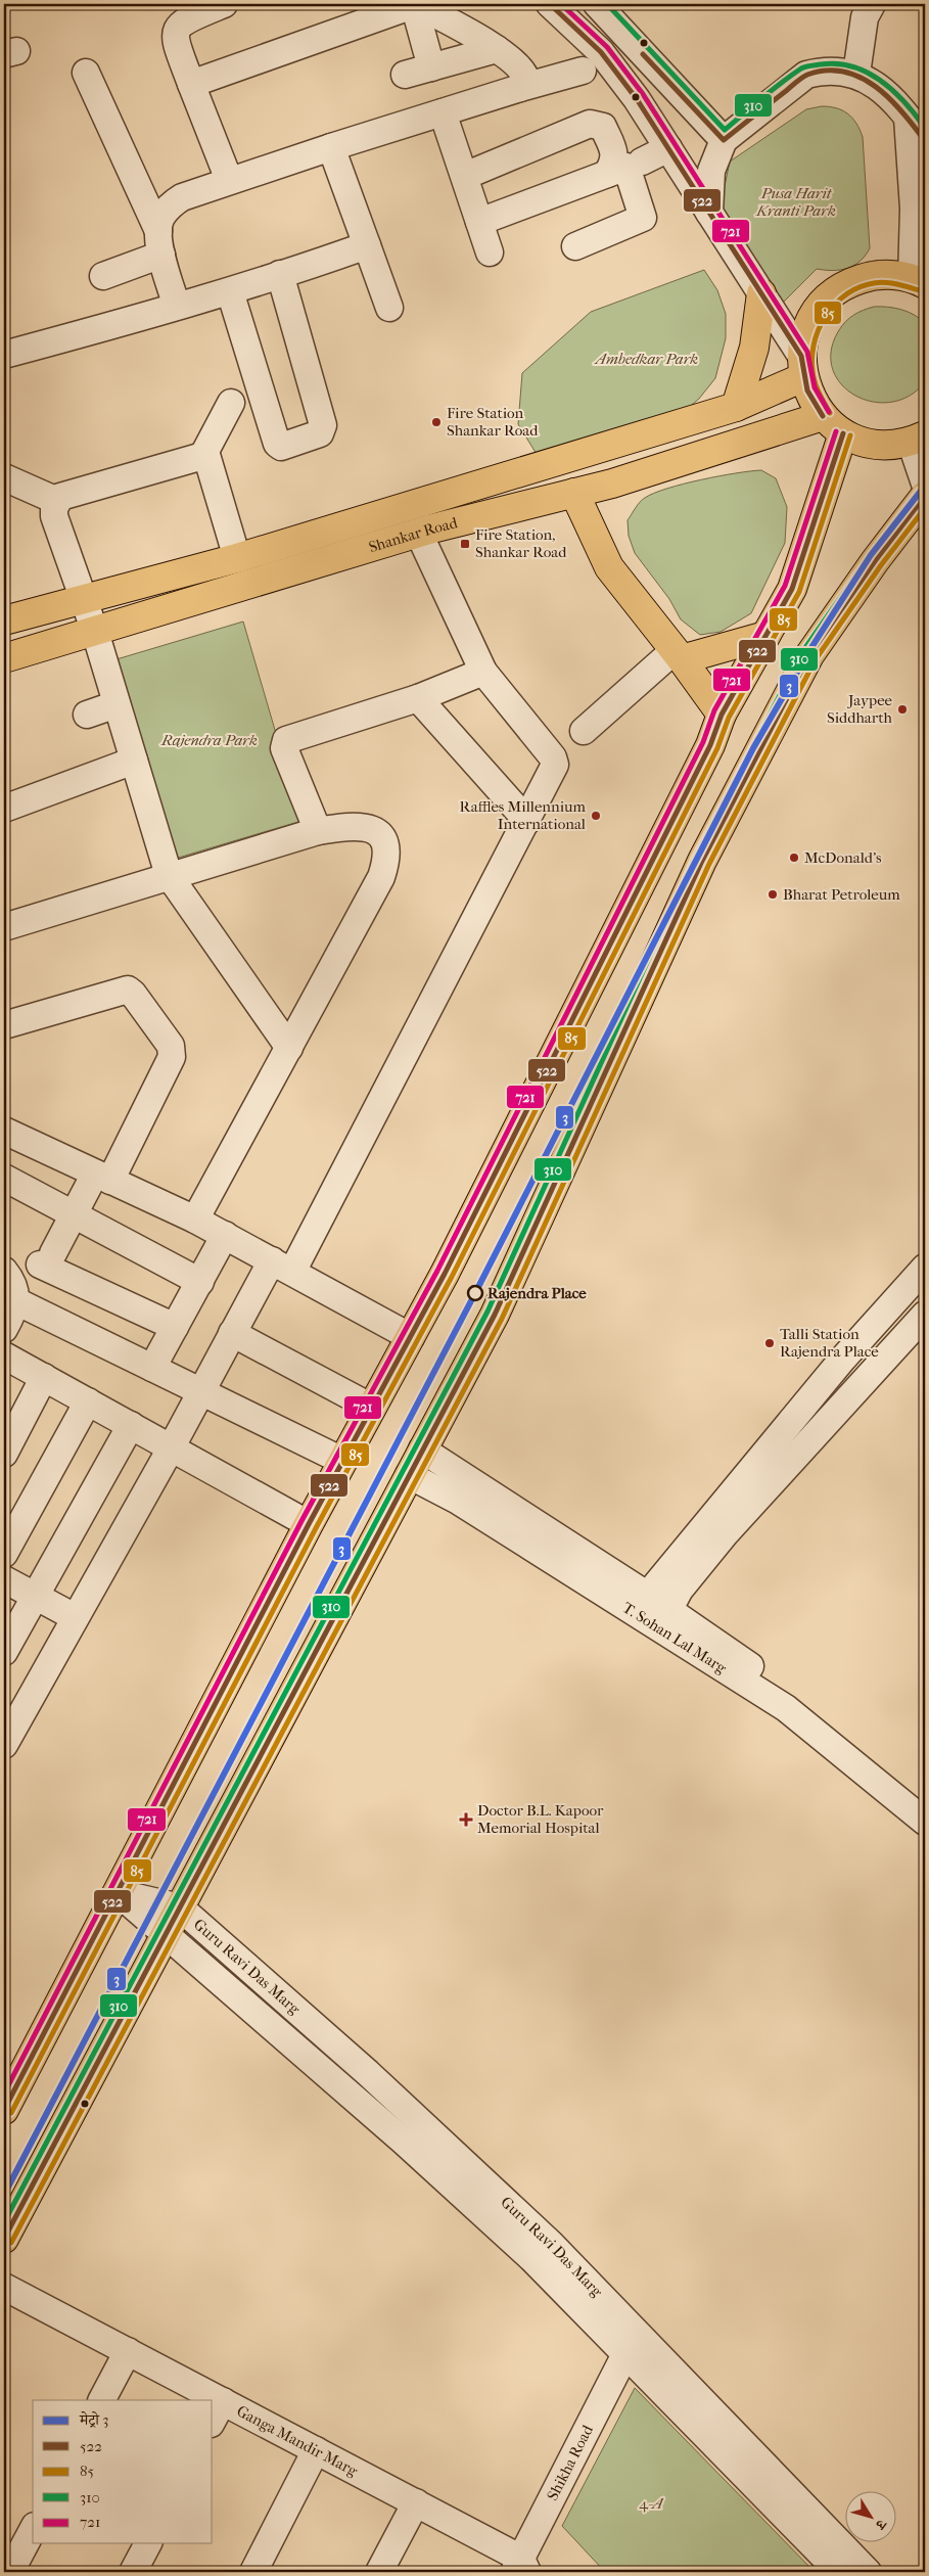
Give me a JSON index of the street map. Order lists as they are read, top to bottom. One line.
{"streets":{"main road":["Shankar Road"],"street":["T. Sohan Lal Marg","Guru Ravi Das Marg","Ganga Mandir Marg","Shikha Road"]},"crossings":[["Guru Ravi Das Marg","Shikha Road"],["Ganga Mandir Marg","Shikha Road"]],"parks":["Pusa Harit Kranti Park","Ambedkar Park","Rajendra Park","4-A"],"places":{"other":["Fire Station Shankar Road","Jaypee Siddharth","Raffles Millennium International","McDonald's","Bharat Petroleum","Rajendra Place","Talli Station Rajendra Place"],"transit":["Fire Station, Shankar Road"],"health":["Doctor B.L. Kapoor Memorial Hospital"]},"lines":["transit line 522","transit line 310","transit line 721","transit line 85","metro line 3"],"legend":["मेट्रो 3","522","85","310","721"],"north":"bottom right"}
